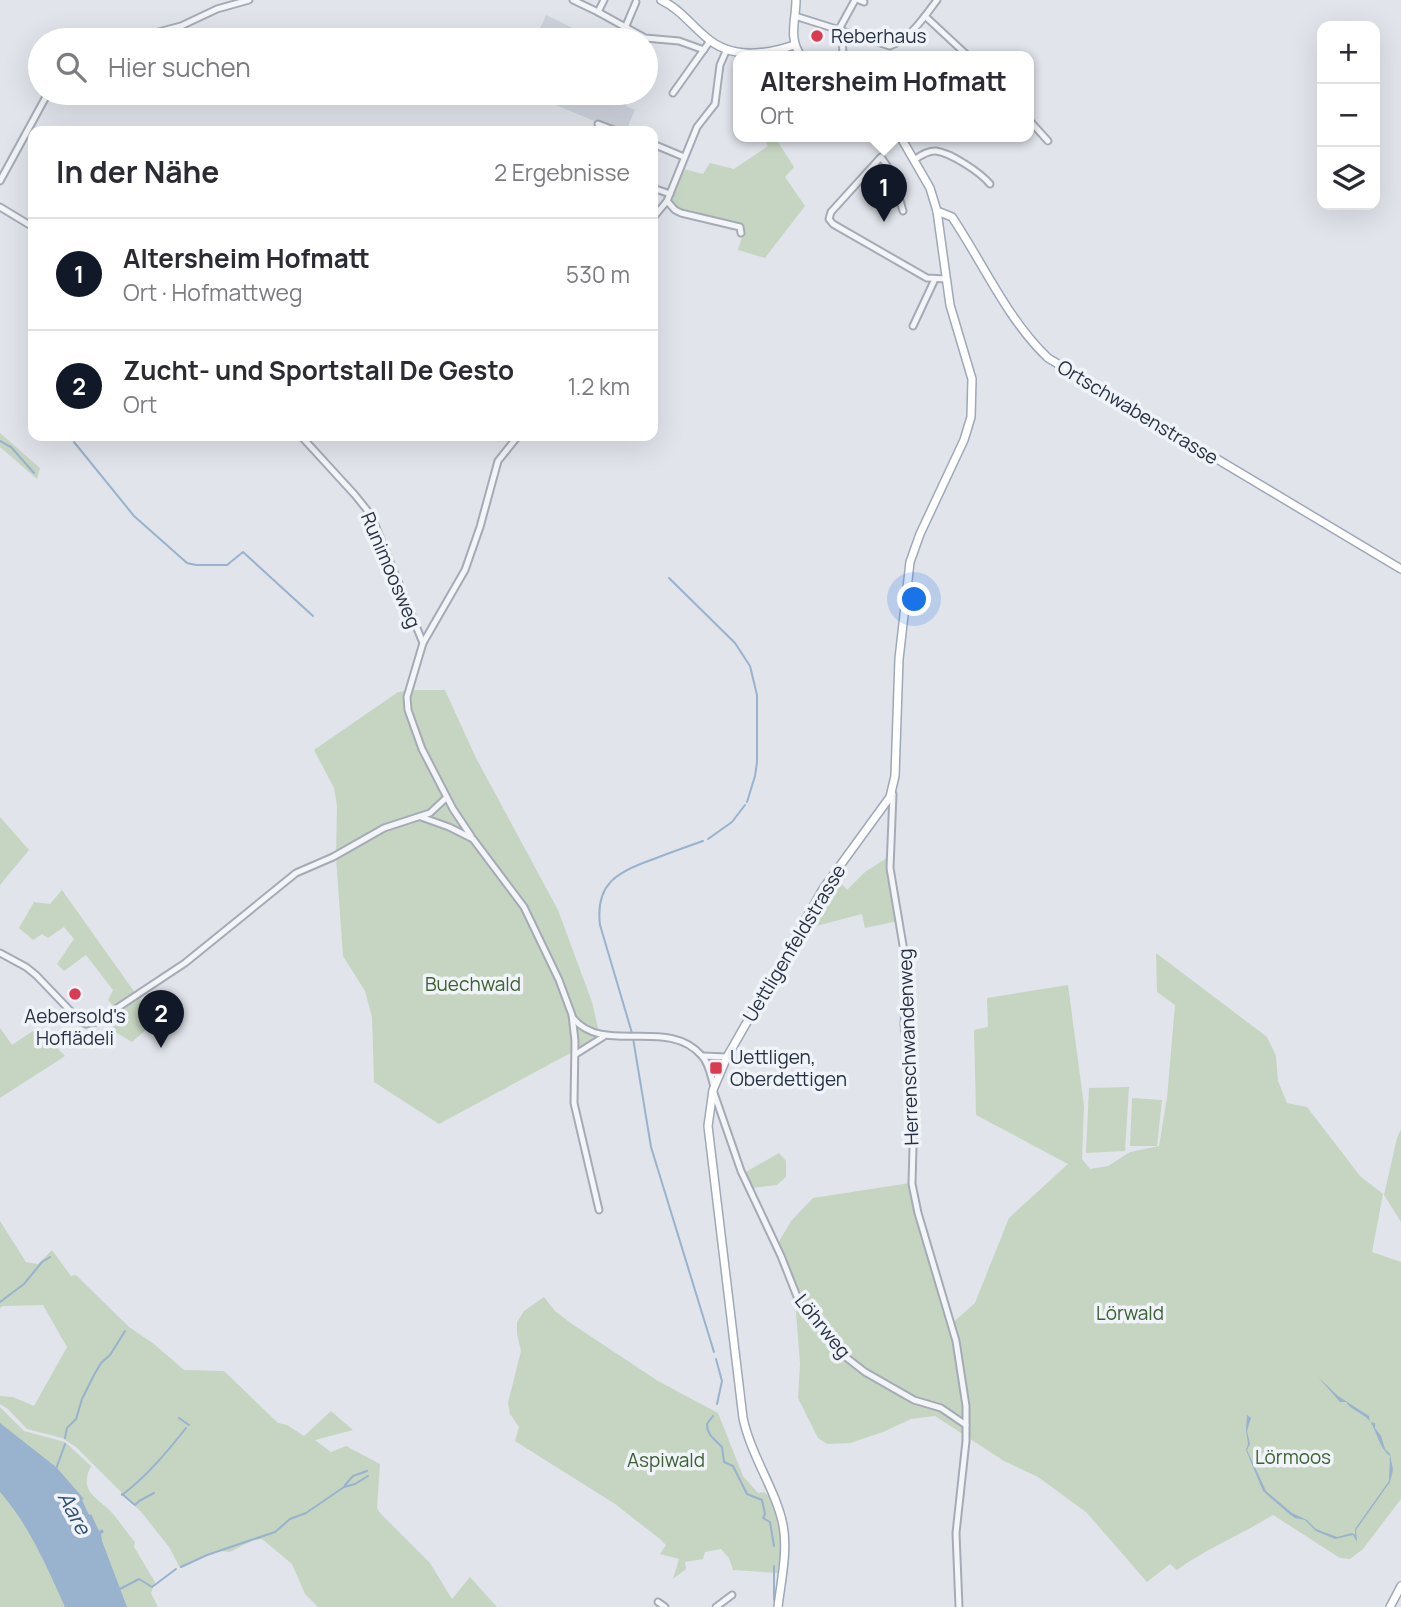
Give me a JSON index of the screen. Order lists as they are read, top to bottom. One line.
{"streets":{"main road":["Ortschwabenstrasse","Uettligenfeldstrasse"],"street":["Runimoosweg","Herrenschwandenweg","Löhrweg"]},"crossings":[["Ortschwabenstrasse","Uettligenfeldstrasse"],["Uettligenfeldstrasse","Herrenschwandenweg"],["Uettligenfeldstrasse","Löhrweg"],["Herrenschwandenweg","Löhrweg"]],"water":["Aare"],"parks":["Buechwald","Lörwald","Lörmoos","Aspiwald"],"places":{"other":["Reberhaus","Aebersold's Hoflädeli"],"transit":["Uettligen, Oberdettigen"]},"page":{"map_buttons":["+","−"],"search":"Hier suchen","popup":["Altersheim Hofmatt","Ort"],"heading":["In der Nähe","2 Ergebnisse"],"pins":["1","2"],"list":[{"mark":"1","name":"Altersheim Hofmatt","note":"Ort · Hofmattweg","value":"530 m"},{"mark":"2","name":"Zucht- und Sportstall De Gesto","note":"Ort","value":"1.2 km"}]}}
